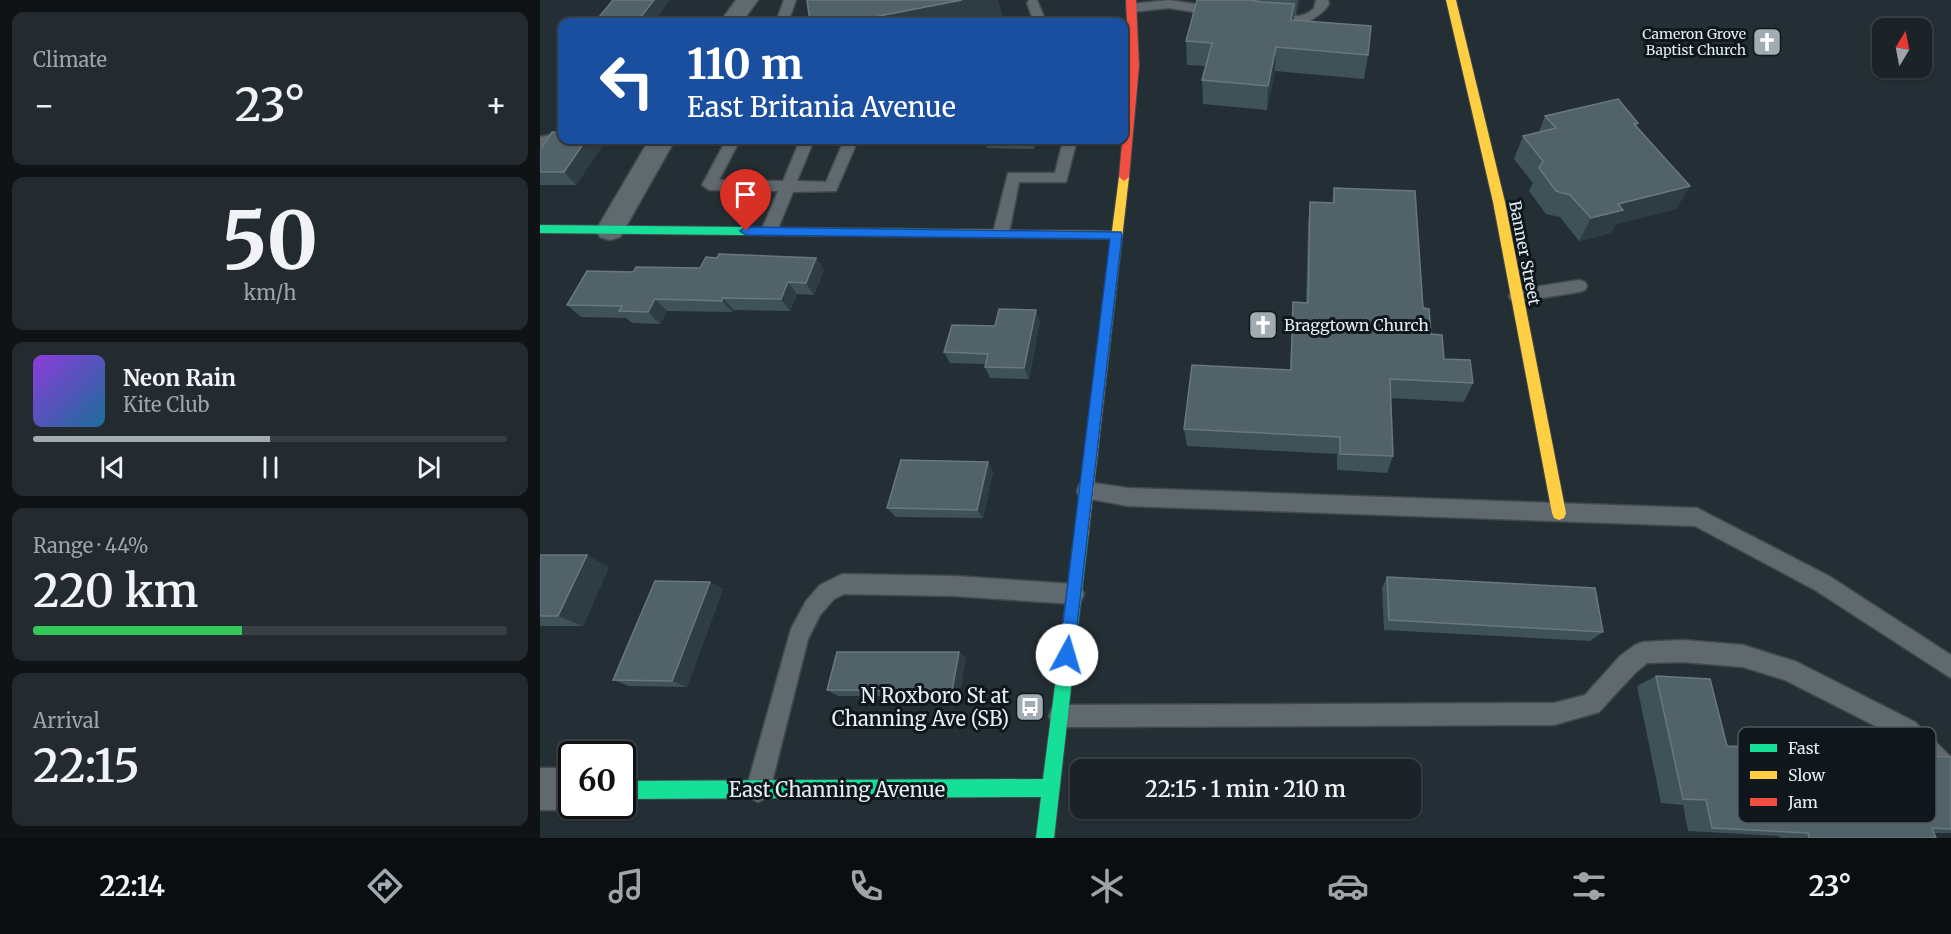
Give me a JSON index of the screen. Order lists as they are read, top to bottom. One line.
{"streets":{"street":["Banner Street","East Channing Avenue"]},"places":{"church":["Cameron Grove Baptist Church","Braggtown Church"],"bus stop":["N Roxboro St at Channing Ave (SB)"]},"legend":["Fast","Slow","Jam"],"north":"top","page":{"tile":["Climate",["50","km/h"],["Range · 44%","220 km"],["Arrival","22:15"]],"turn":["110 m","East Britania Avenue"],"heat":["−","23°","+"],"song":["Neon Rain","Kite Club"],"limit":"60","trip":"22:15 · 1 min · 210 m","tabs":["22:14","23°"]}}
